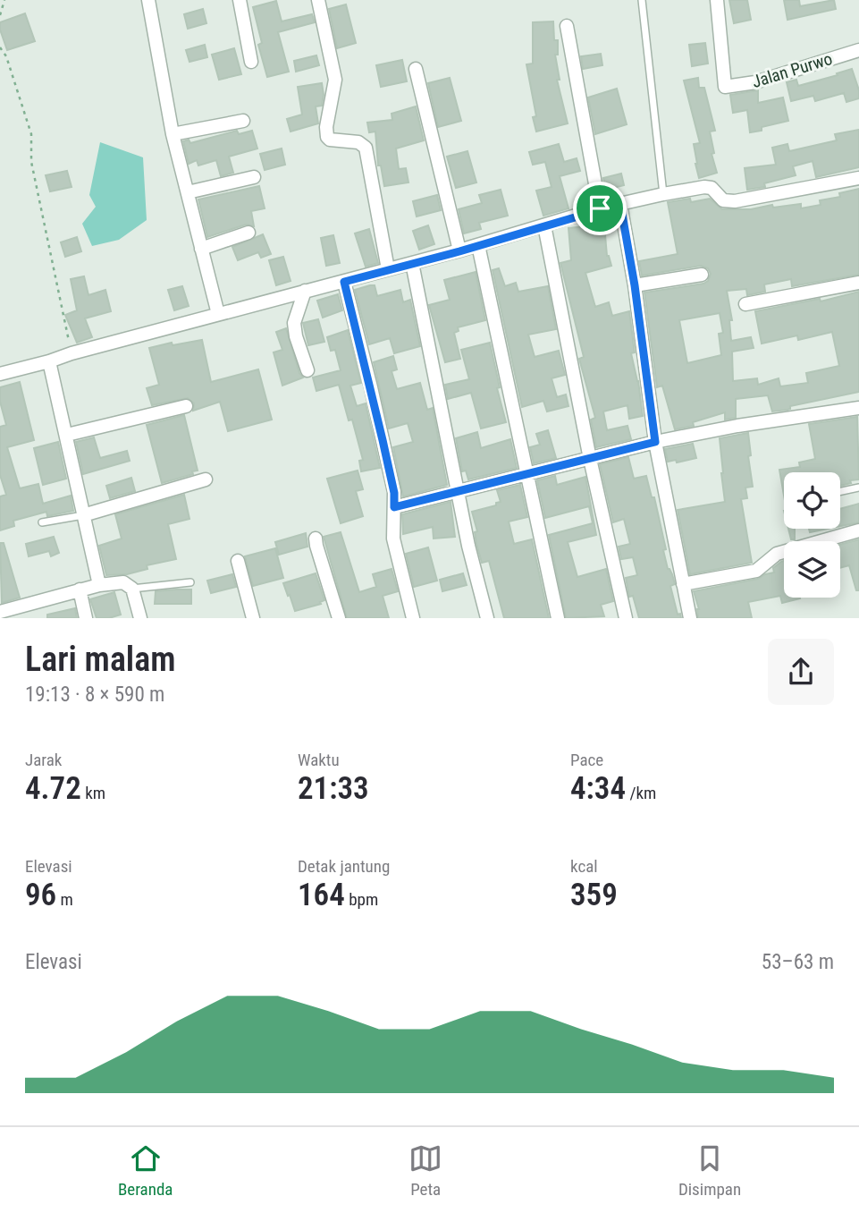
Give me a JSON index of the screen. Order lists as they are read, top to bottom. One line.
{"streets":{"street":["Jalan Purwo"]},"page":{"heading":["Lari malam","19:13 · 8 × 590 m"],"stats":[["Jarak","4.72 km"],["Waktu","21:33"],["Pace","4:34 /km"],["Elevasi","96 m"],["Detak jantung","164 bpm"],["kcal","359"]],"chart":["Elevasi","53–63 m"],"tabs":["Beranda","Peta","Disimpan"]}}
